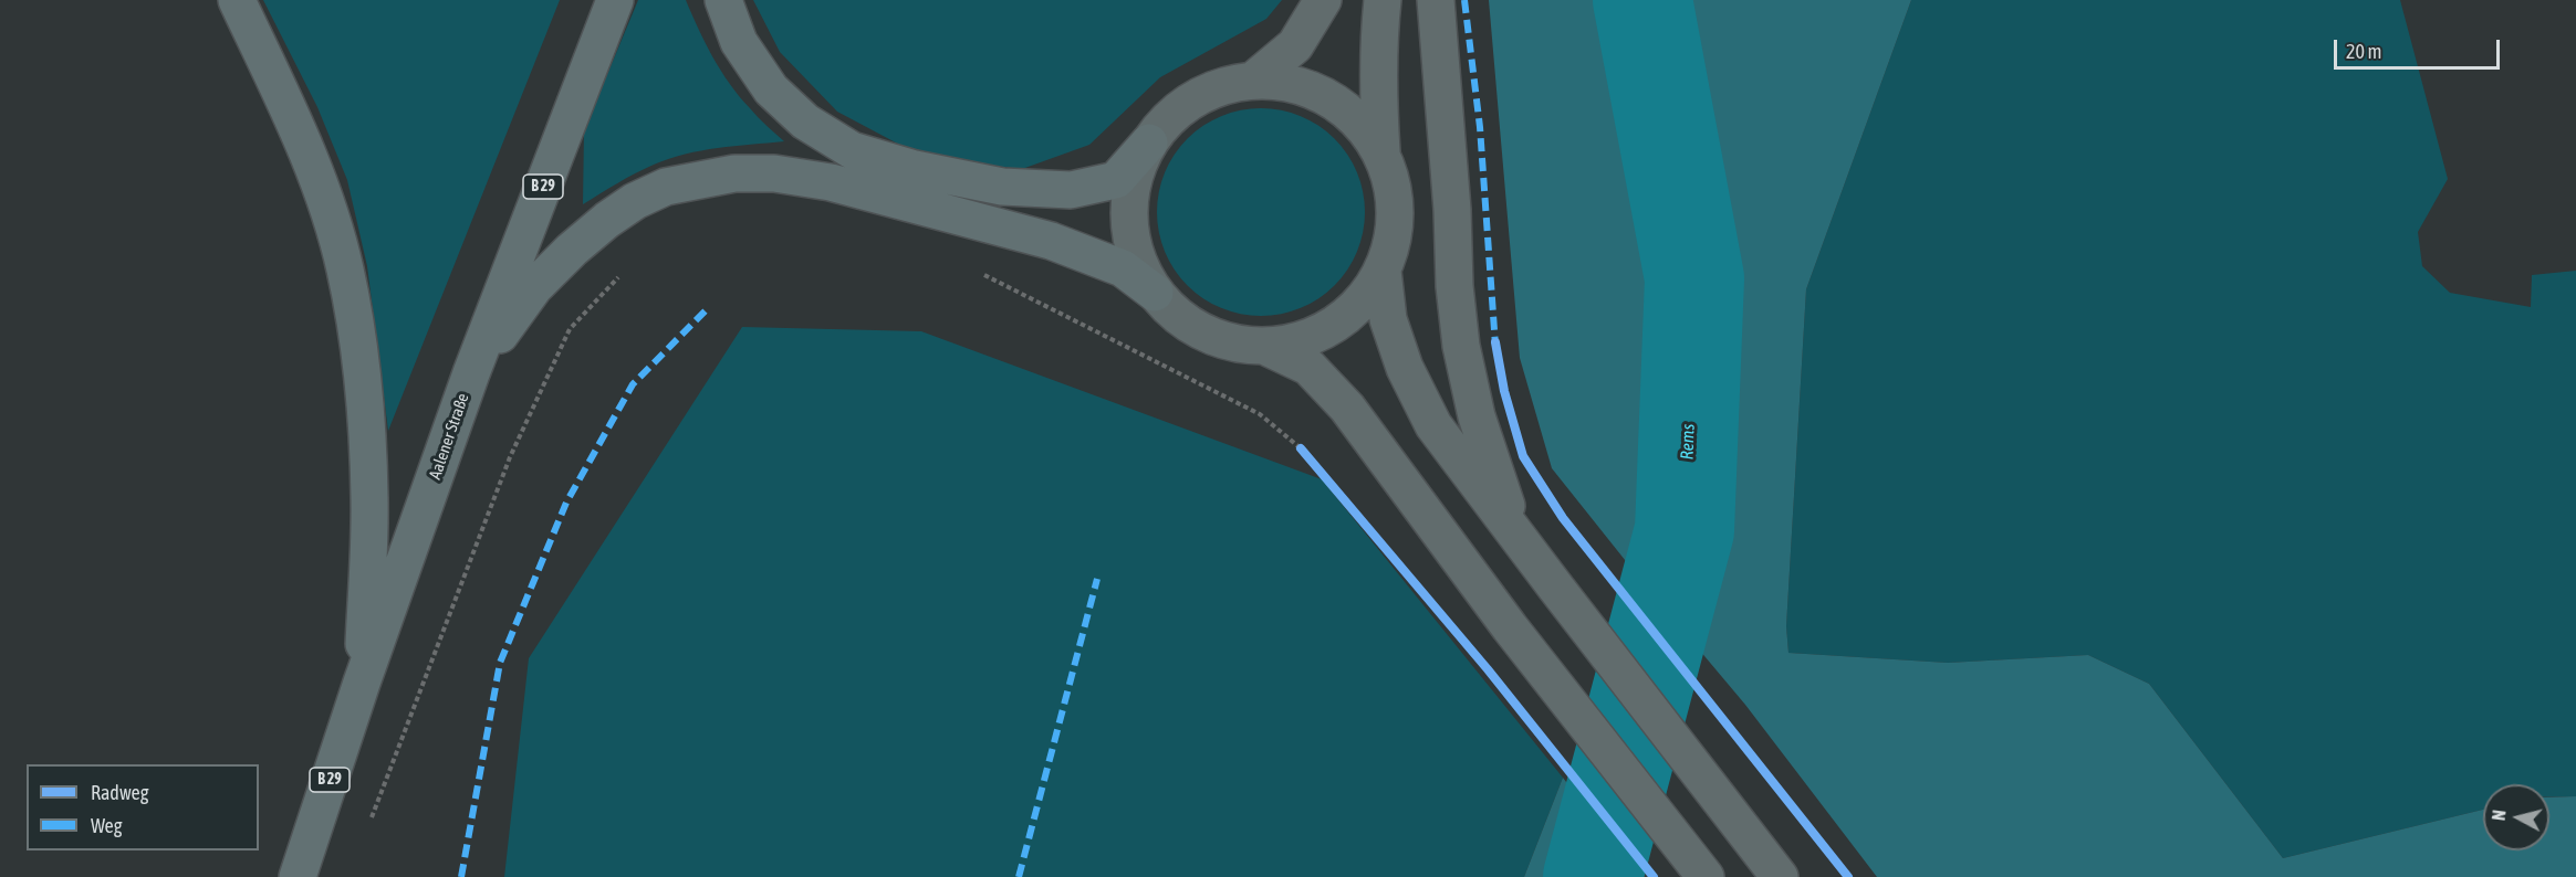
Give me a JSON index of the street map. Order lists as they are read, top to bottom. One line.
{"streets":{"main road":["B 29","Aalener Straße"]},"water":["Rems"],"legend":["Radweg","Weg"],"scale_bar":"20 m","north":"left"}
